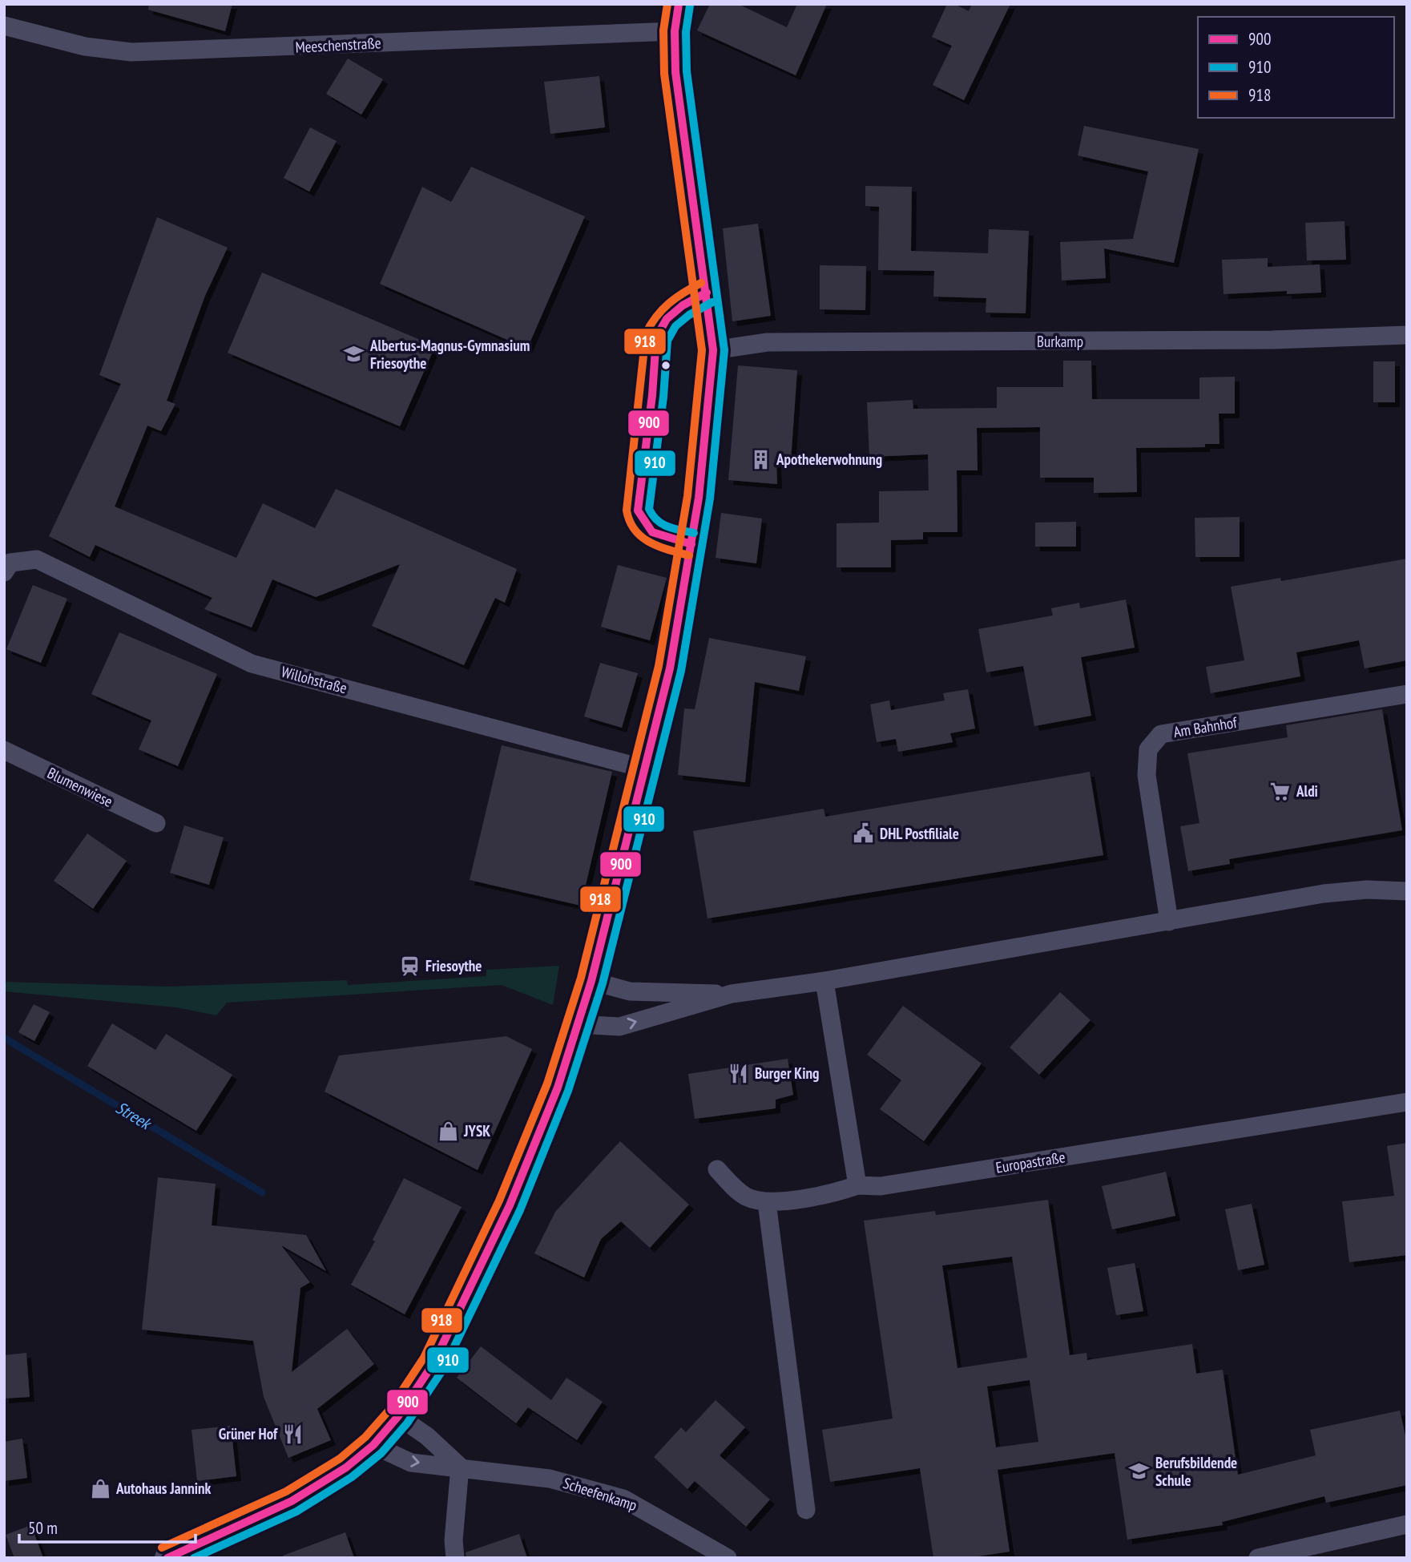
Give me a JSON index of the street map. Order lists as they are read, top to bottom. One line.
{"streets":{"street":["Meeschenstraße","Burkamp","Willohstraße","Am Bahnhof","Blumenwiese","Europastraße","Scheefenkamp"]},"water":["Streek"],"places":{"school or university":["Albertus-Magnus-Gymnasium Friesoythe","Berufsbildende Schule"],"building":["Apothekerwohnung"],"supermarket":["Aldi"],"public building":["DHL Postfiliale"],"station":["Friesoythe"],"restaurant":["Burger King","Grüner Hof"],"shop":["JYSK","Autohaus Jannink"]},"lines":["transit line 900","transit line 918","transit line 910"],"legend":["900","910","918"],"scale_bar":"50 m"}
